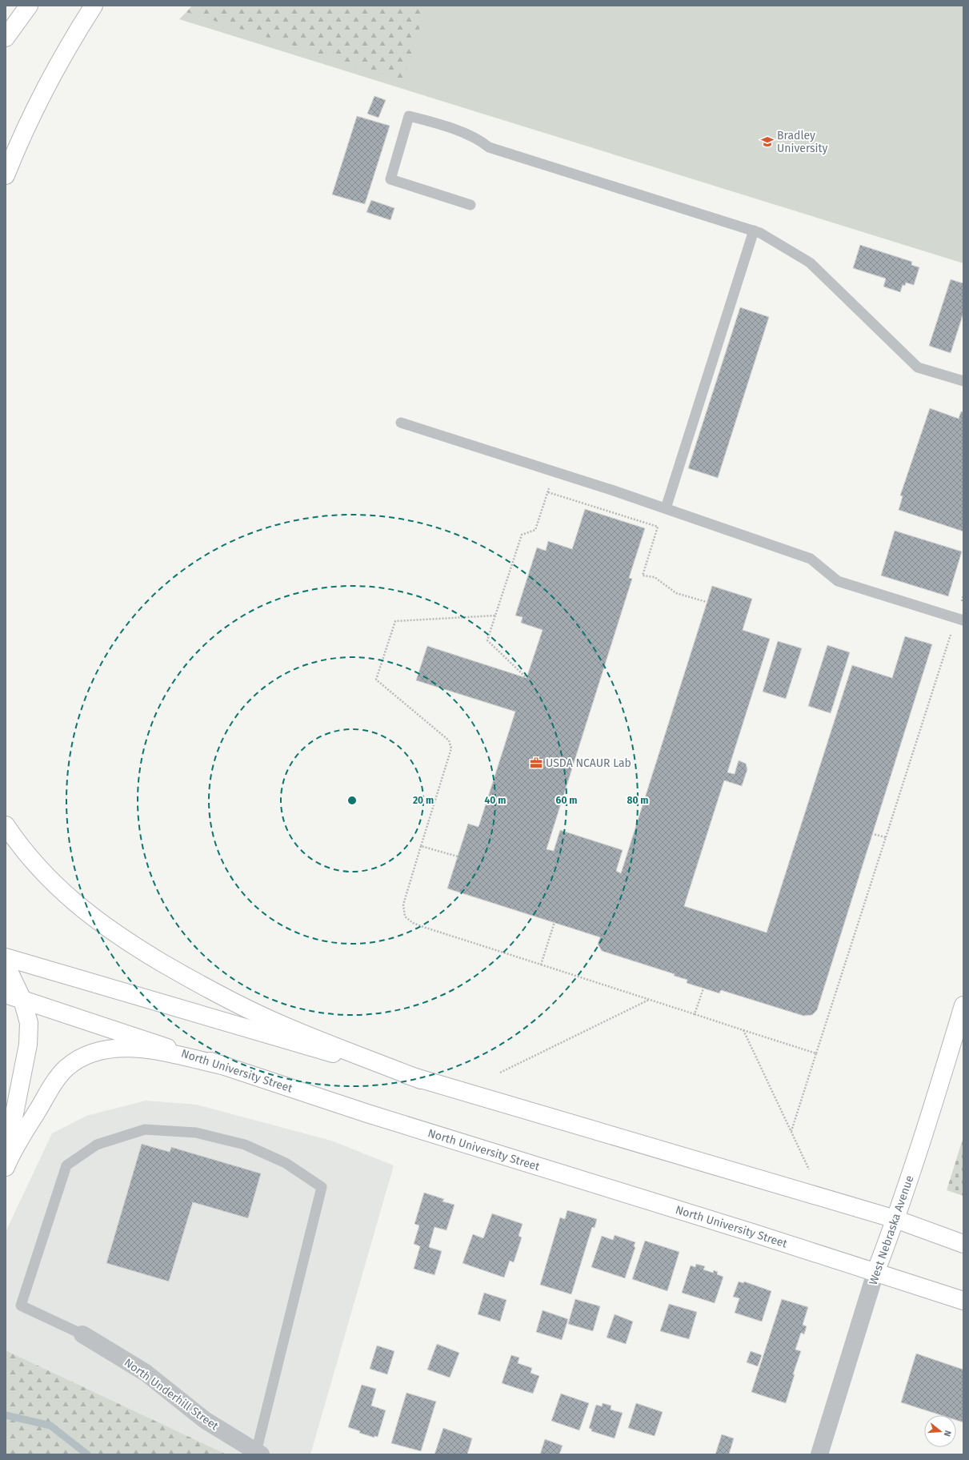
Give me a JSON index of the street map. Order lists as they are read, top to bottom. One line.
{"streets":{"main road":["North University Street","West Nebraska Avenue"],"street":["North Underhill Street"]},"crossings":[["North University Street","West Nebraska Avenue"]],"places":{"school or university":["Bradley University"],"office":["USDA NCAUR Lab"]},"north":"right","rings":["20 m","40 m","60 m","80 m"]}
